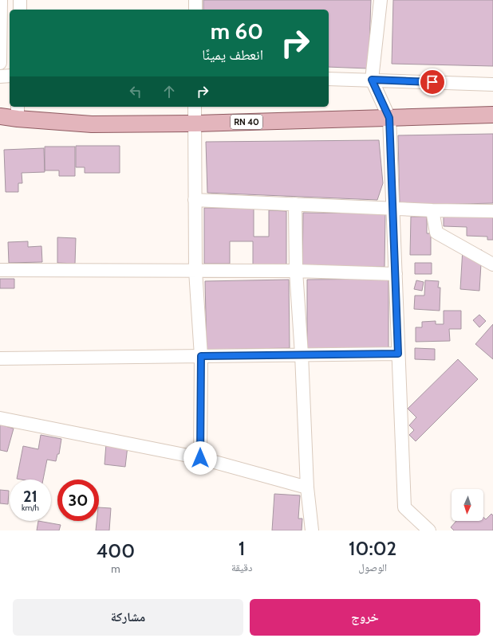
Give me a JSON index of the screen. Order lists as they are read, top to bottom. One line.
{"streets":{"main road":["RN 40"]},"north":"bottom","page":{"turn":["60 m","انعطف يمينًا"],"speed":"21 km/h","limit":"30","eta":["10:02","الوصول","1","دقيقة","400","m"],"buttons":["خروج","مشاركة"]}}
